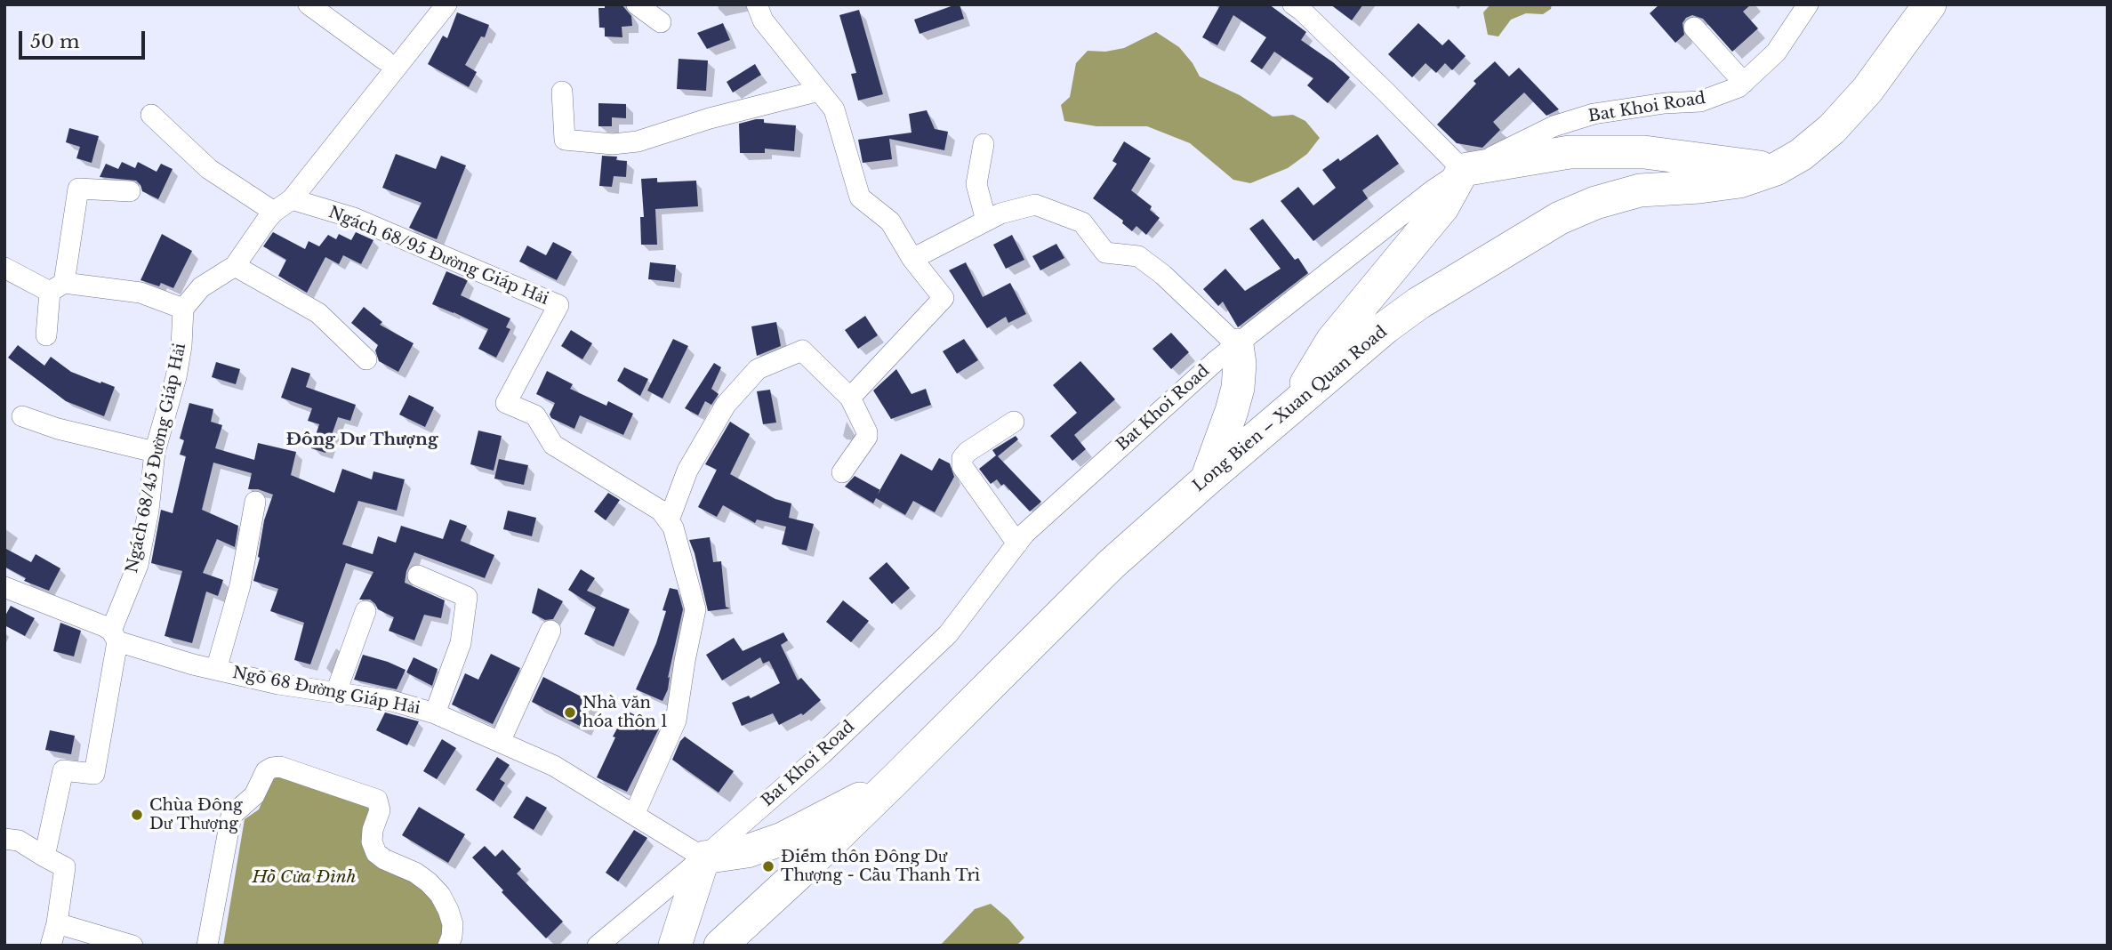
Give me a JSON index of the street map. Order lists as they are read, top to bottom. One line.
{"streets":{"main road":["Long Bien – Xuan Quan Road"],"street":["Bat Khoi Road","Ngách 68/95 Đường Giáp Hải","Ngách 68/45 Đường Giáp Hải","Ngõ 68 Đường Giáp Hải"]},"crossings":[["Bat Khoi Road","Ngõ 68 Đường Giáp Hải"],["Ngách 68/95 Đường Giáp Hải","Ngõ 68 Đường Giáp Hải"],["Ngách 68/45 Đường Giáp Hải","Ngõ 68 Đường Giáp Hải"]],"districts":["Đông Dư Thượng"],"water":["Hồ Cửa Đình"],"places":["Nhà văn hóa thôn 1","Chùa Đông Dư Thượng","Điếm thôn Đông Dư Thượng - Cầu Thanh Trì"],"scale_bar":"50 m"}
